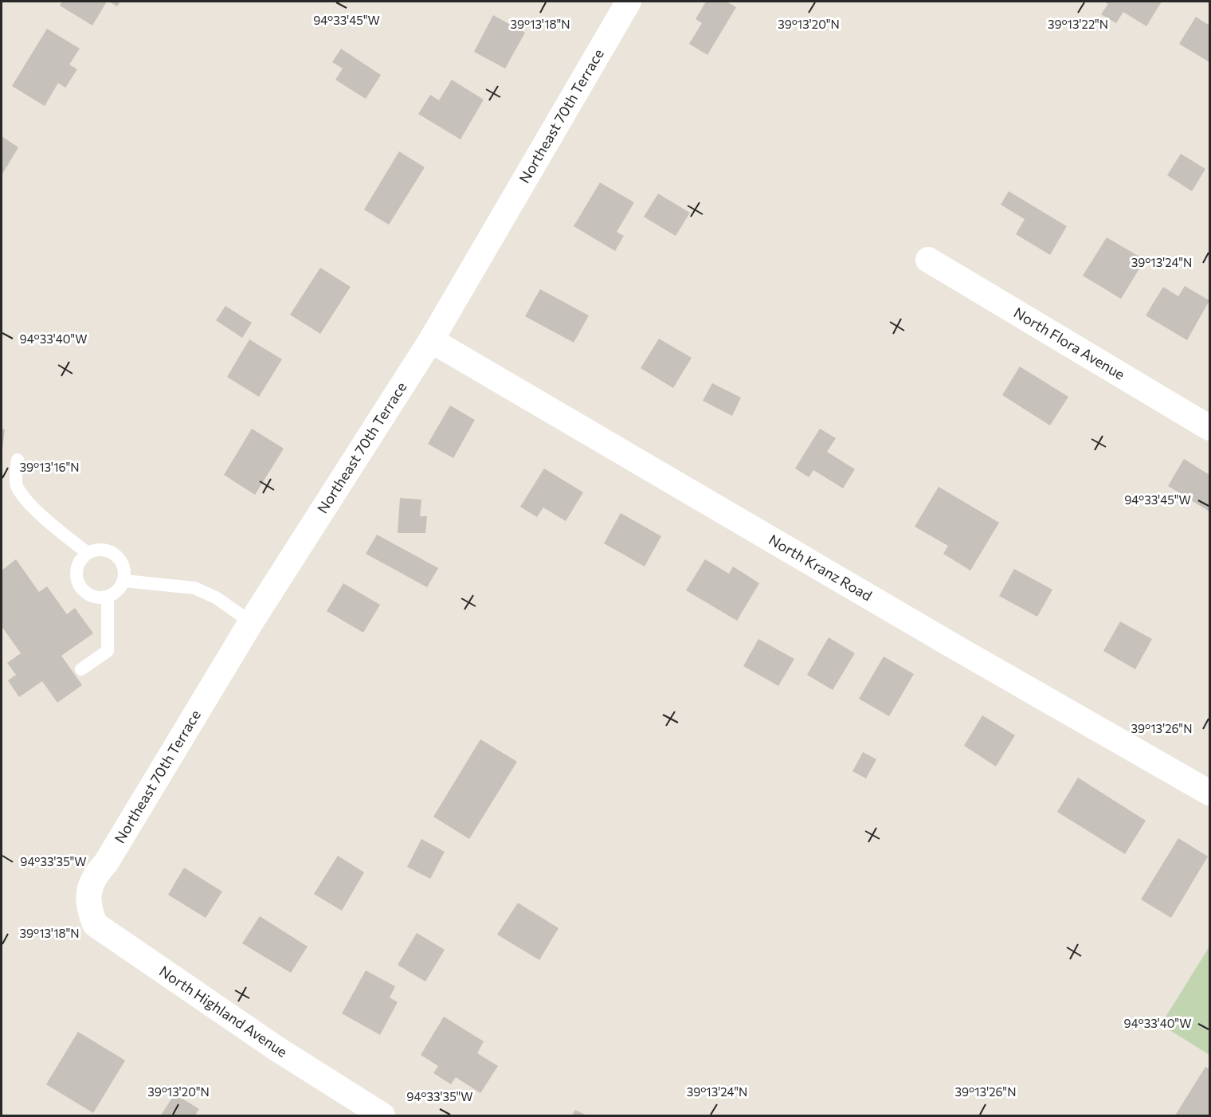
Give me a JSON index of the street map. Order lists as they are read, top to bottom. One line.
{"streets":{"street":["Northeast 70th Terrace","North Flora Avenue","North Kranz Road","North Highland Avenue"]},"crossings":[["Northeast 70th Terrace","North Kranz Road"],["Northeast 70th Terrace","North Highland Avenue"]],"coordinates":["94°33'45\"W","39°13'18\"N","39°13'20\"N","39°13'22\"N","39°13'24\"N","94°33'40\"W","39°13'16\"N","39°13'26\"N","94°33'35\"W"]}
